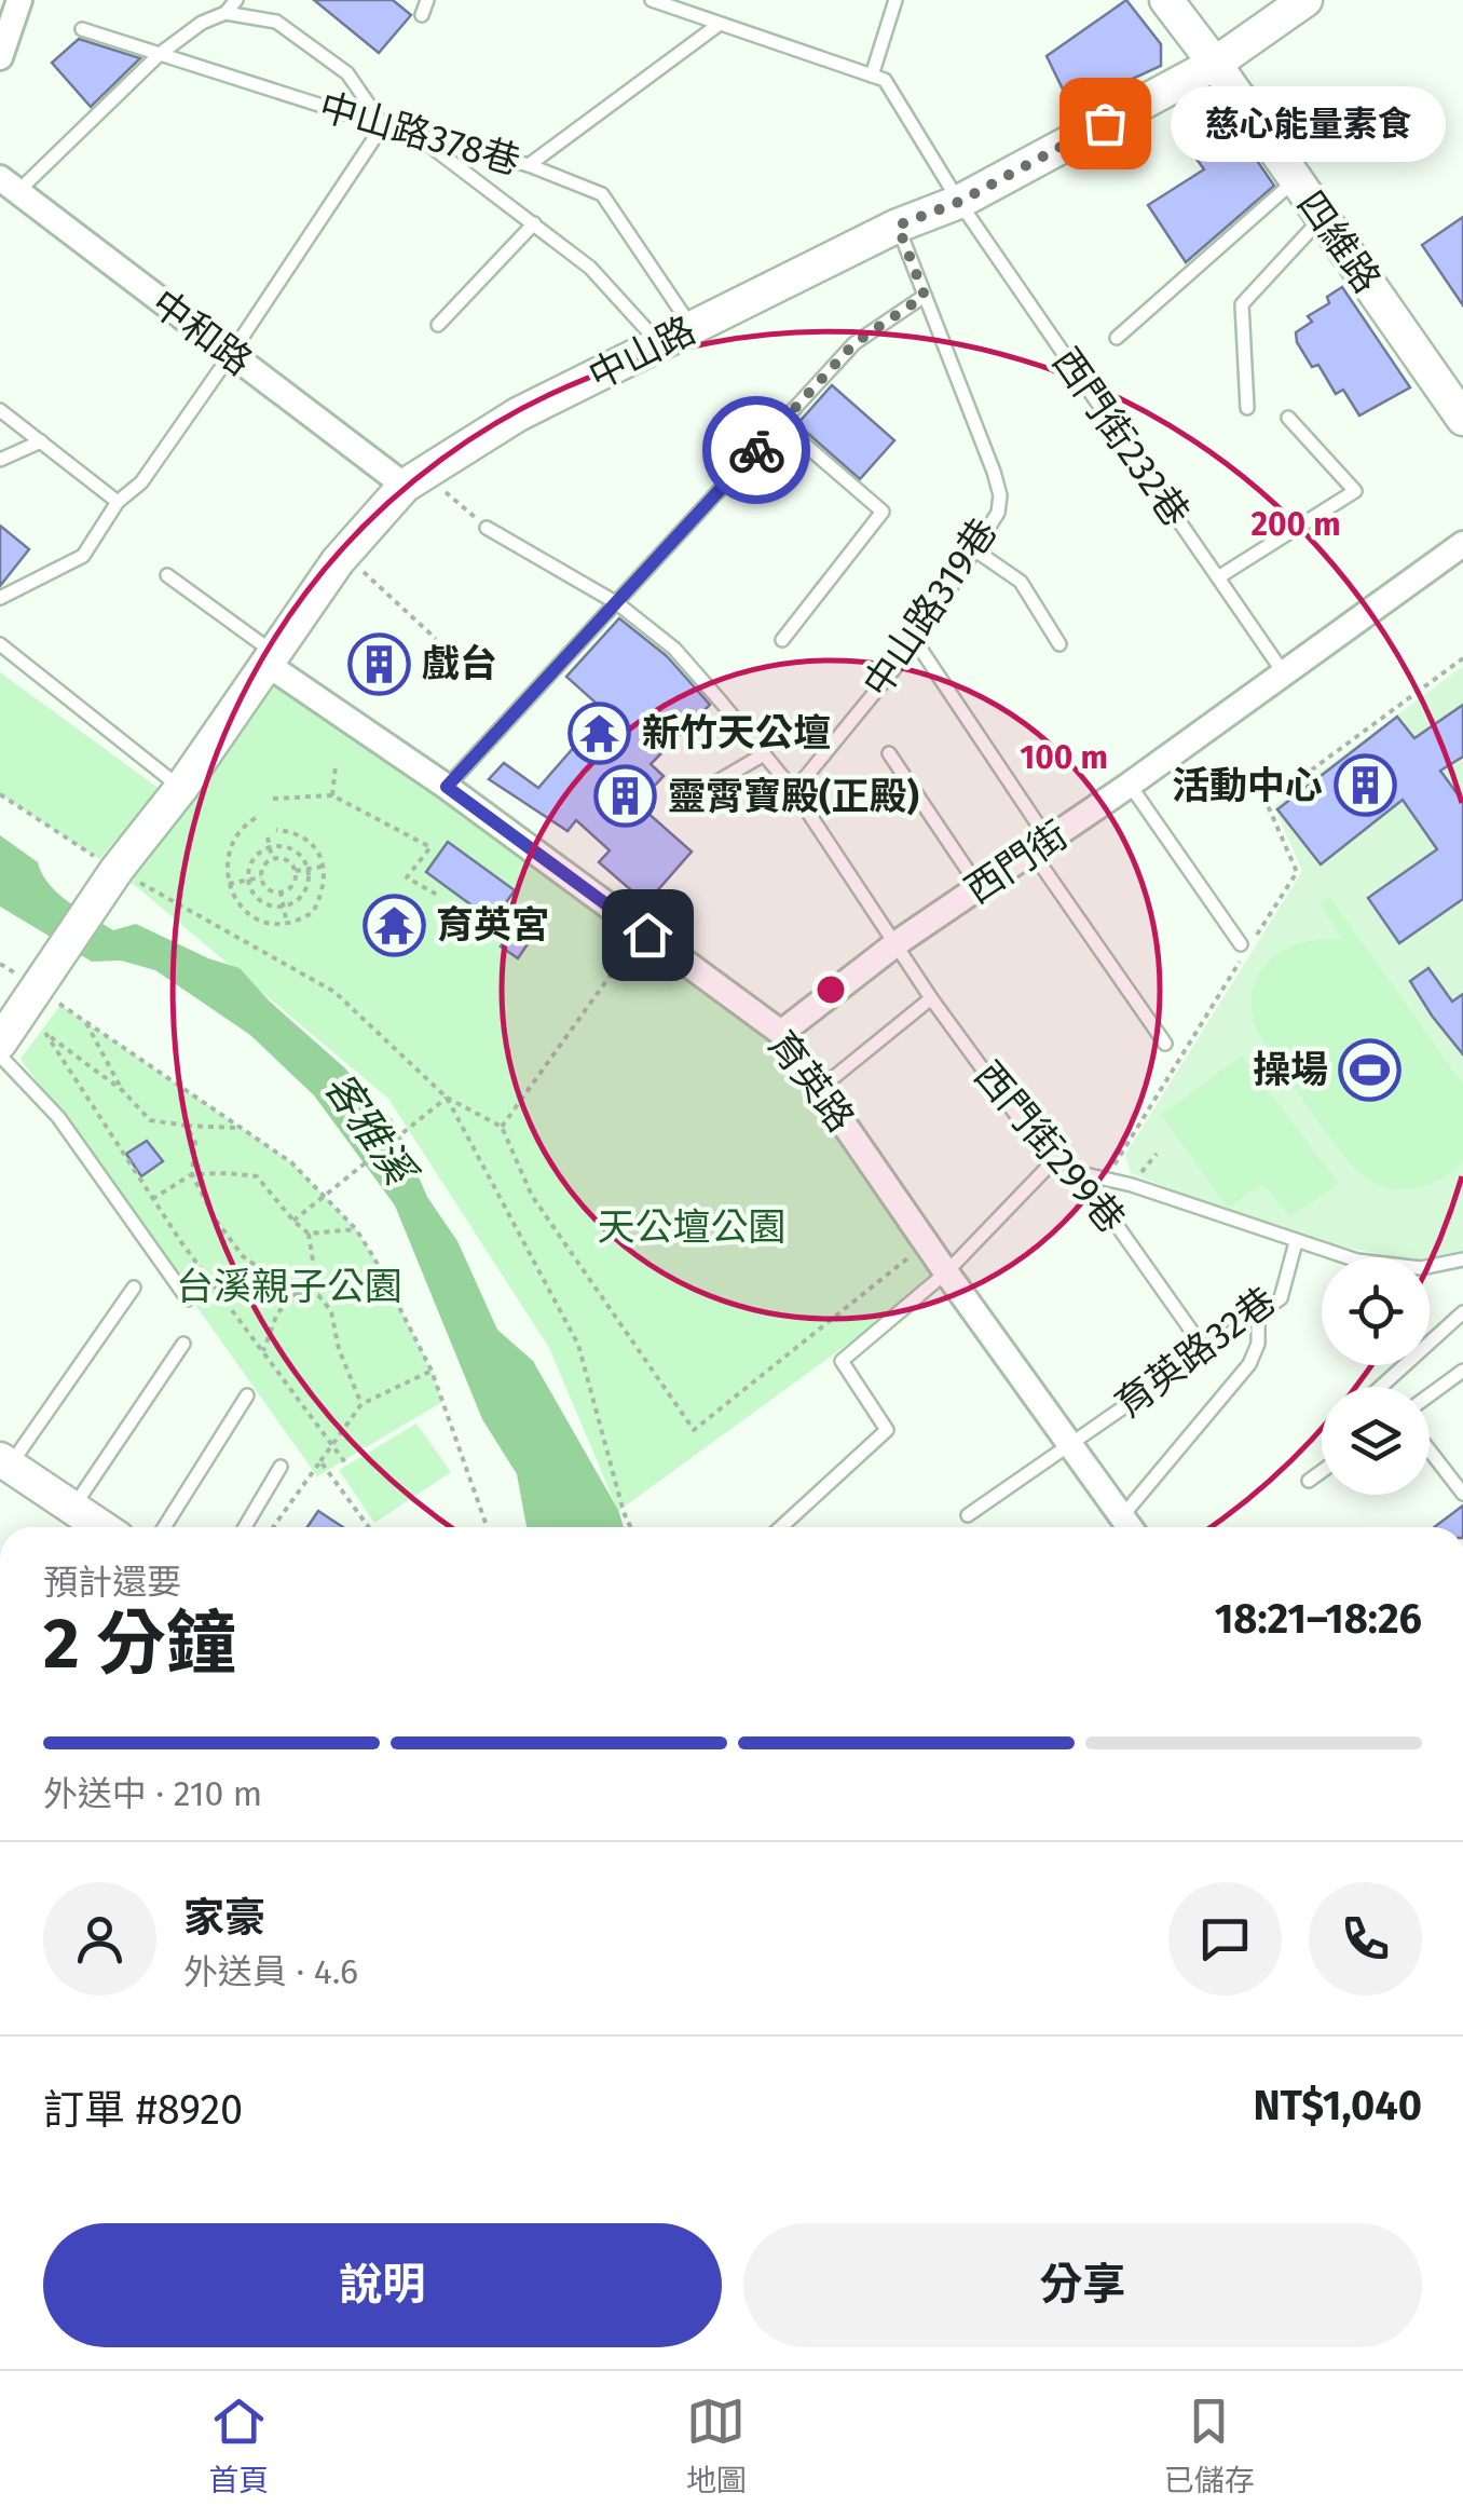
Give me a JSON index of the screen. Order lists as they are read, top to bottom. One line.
{"streets":{"street":["四維路","中和路","中山路","西門街","育英路"],"lane":["中山路378巷","西門街232巷","中山路319巷","西門街299巷","育英路32巷"]},"crossings":[["中山路378巷","中山路"],["四維路","中山路"],["中和路","中山路"],["中山路","西門街232巷"],["中山路","中山路319巷"],["中山路","育英路"],["西門街232巷","西門街"],["中山路319巷","西門街299巷"],["西門街","育英路"],["西門街","西門街299巷"],["育英路","育英路32巷"],["西門街299巷","育英路32巷"]],"water":["客雅溪"],"parks":["天公壇公園","台溪親子公園"],"places":{"other":["慈心能量素食"],"building":["戲台","活動中心","靈霄寶殿(正殿)"],"temple":["新竹天公壇","育英宮"],"sports":["操場"]},"page":{"bubble":"慈心能量素食","heading":["2 分鐘","預計還要","18:21–18:26"],"panel":["家豪","外送員 · 4.6","訂單 #8920","NT$1,040"],"bar":"外送中 · 210 m","buttons":["說明","分享"],"tabs":["首頁","地圖","已儲存"]},"rings":["200 m","100 m"]}
